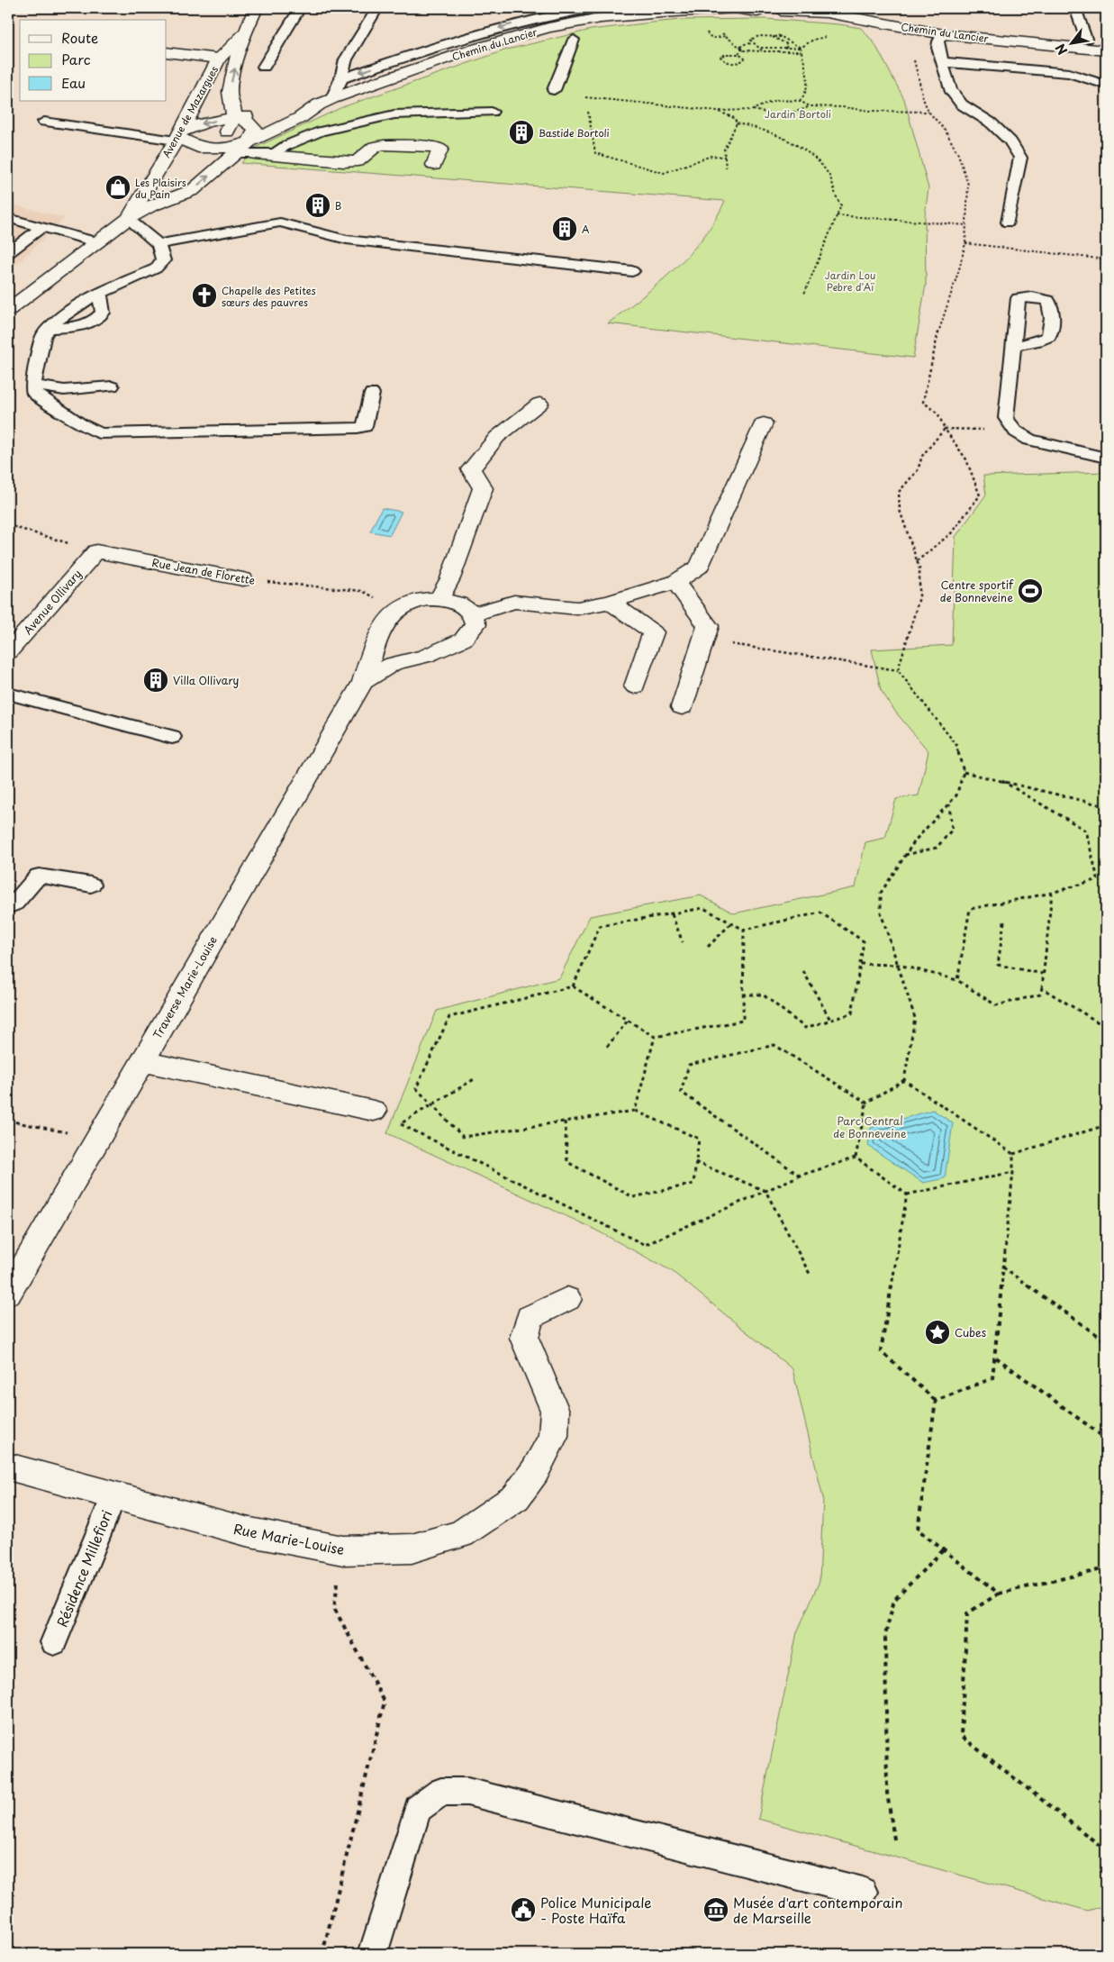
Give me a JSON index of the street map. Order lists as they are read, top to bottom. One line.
{"streets":{"street":["Chemin du Lancier","Avenue de Mazargues","Rue Jean de Florette","Avenue Ollivary","Traverse Marie-Louise","Rue Marie-Louise"],"lane":["Résidence Millefiori"]},"crossings":[["Chemin du Lancier","Avenue de Mazargues"],["Rue Jean de Florette","Avenue Ollivary"],["Rue Jean de Florette","Traverse Marie-Louise"],["Rue Marie-Louise","Résidence Millefiori"]],"parks":["Jardin Bortoli","Jardin Lou Pebre d'Aï","Parc Central de Bonneveine"],"places":{"building":["Bastide Bortoli","B","A","Villa Ollivary"],"shop":["Les Plaisirs du Pain"],"church":["Chapelle des Petites sœurs des pauvres"],"sports":["Centre sportif de Bonneveine"],"place":["Cubes"],"public building":["Police Municipale - Poste Haïfa"],"museum":["Musée d'art contemporain de Marseille"]},"legend":["Route","Parc","Eau"],"north":"bottom left"}
